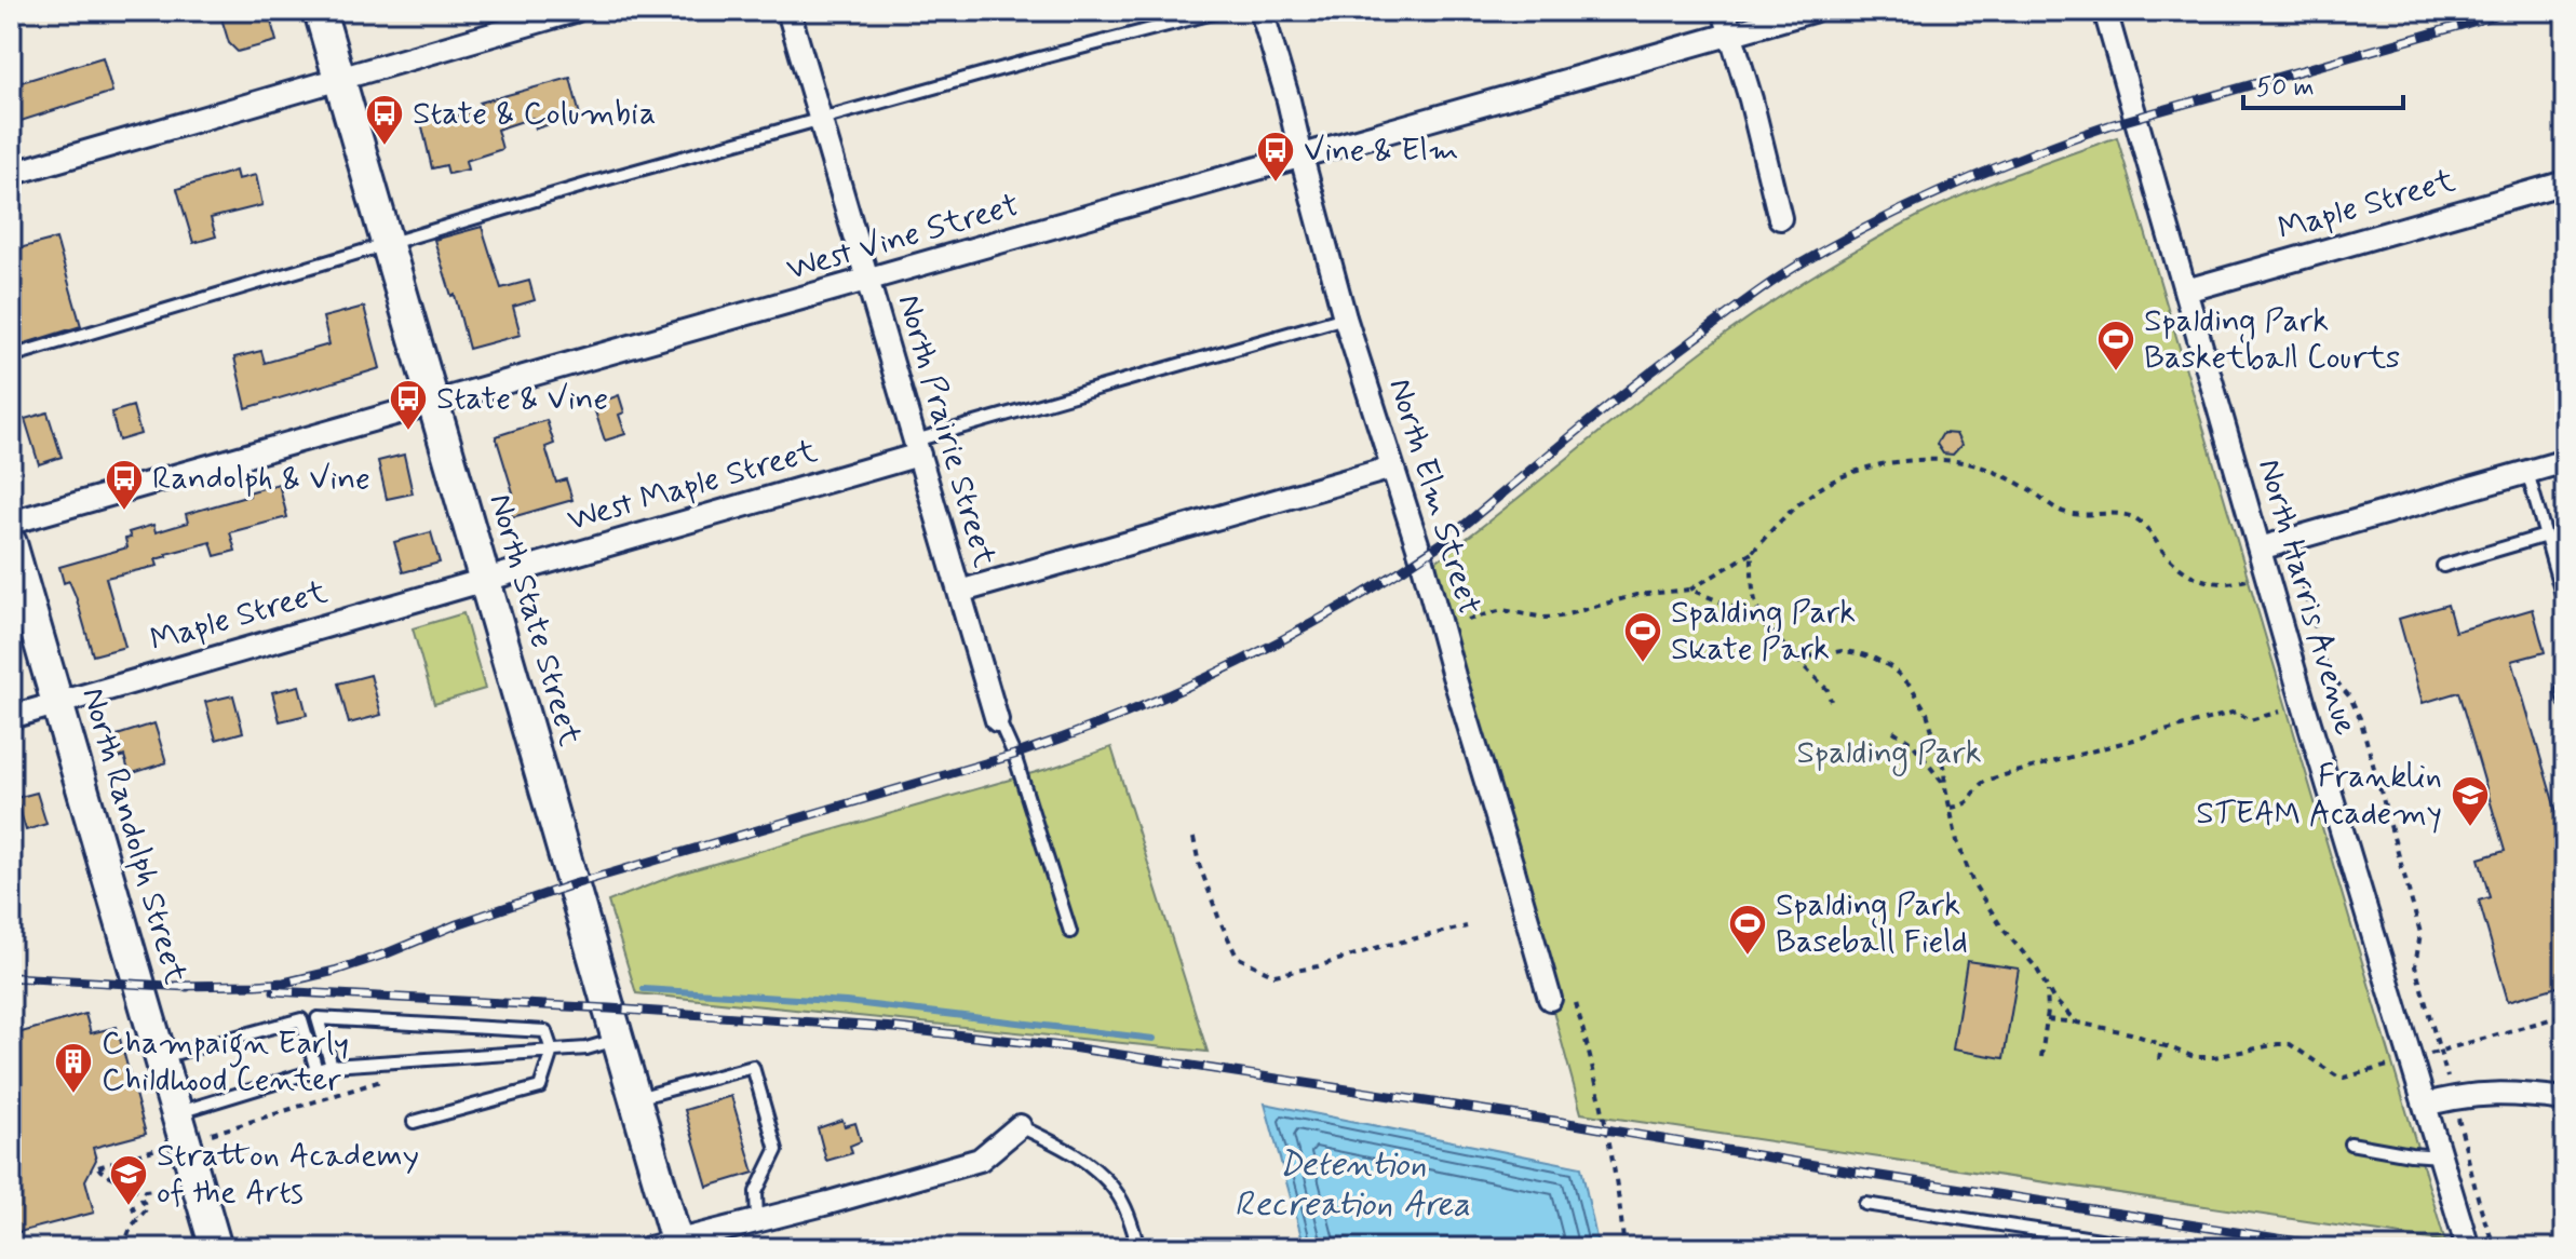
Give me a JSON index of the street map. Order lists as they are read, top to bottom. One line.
{"streets":{"main road":["North State Street","North Randolph Street"],"street":["Maple Street","West Vine Street","North Prairie Street","West Maple Street","North Elm Street","North Harris Avenue"]},"crossings":[["Maple Street","West Maple Street"],["Maple Street","North Harris Avenue"],["Maple Street","North State Street"],["Maple Street","North Randolph Street"],["West Vine Street","North Prairie Street"],["West Vine Street","North Elm Street"],["West Vine Street","North State Street"],["North Prairie Street","West Maple Street"],["West Maple Street","North State Street"]],"water":["Detention Recreation Area"],"parks":["Spalding Park"],"places":{"bus stop":["State & Columbia","Vine & Elm","State & Vine","Randolph & Vine"],"sports":["Spalding Park Basketball Courts","Spalding Park Skate Park","Spalding Park Baseball Field"],"school or university":["Franklin STEAM Academy","Stratton Academy of the Arts"],"building":["Champaign Early Childhood Center"]},"scale_bar":"50 m"}
